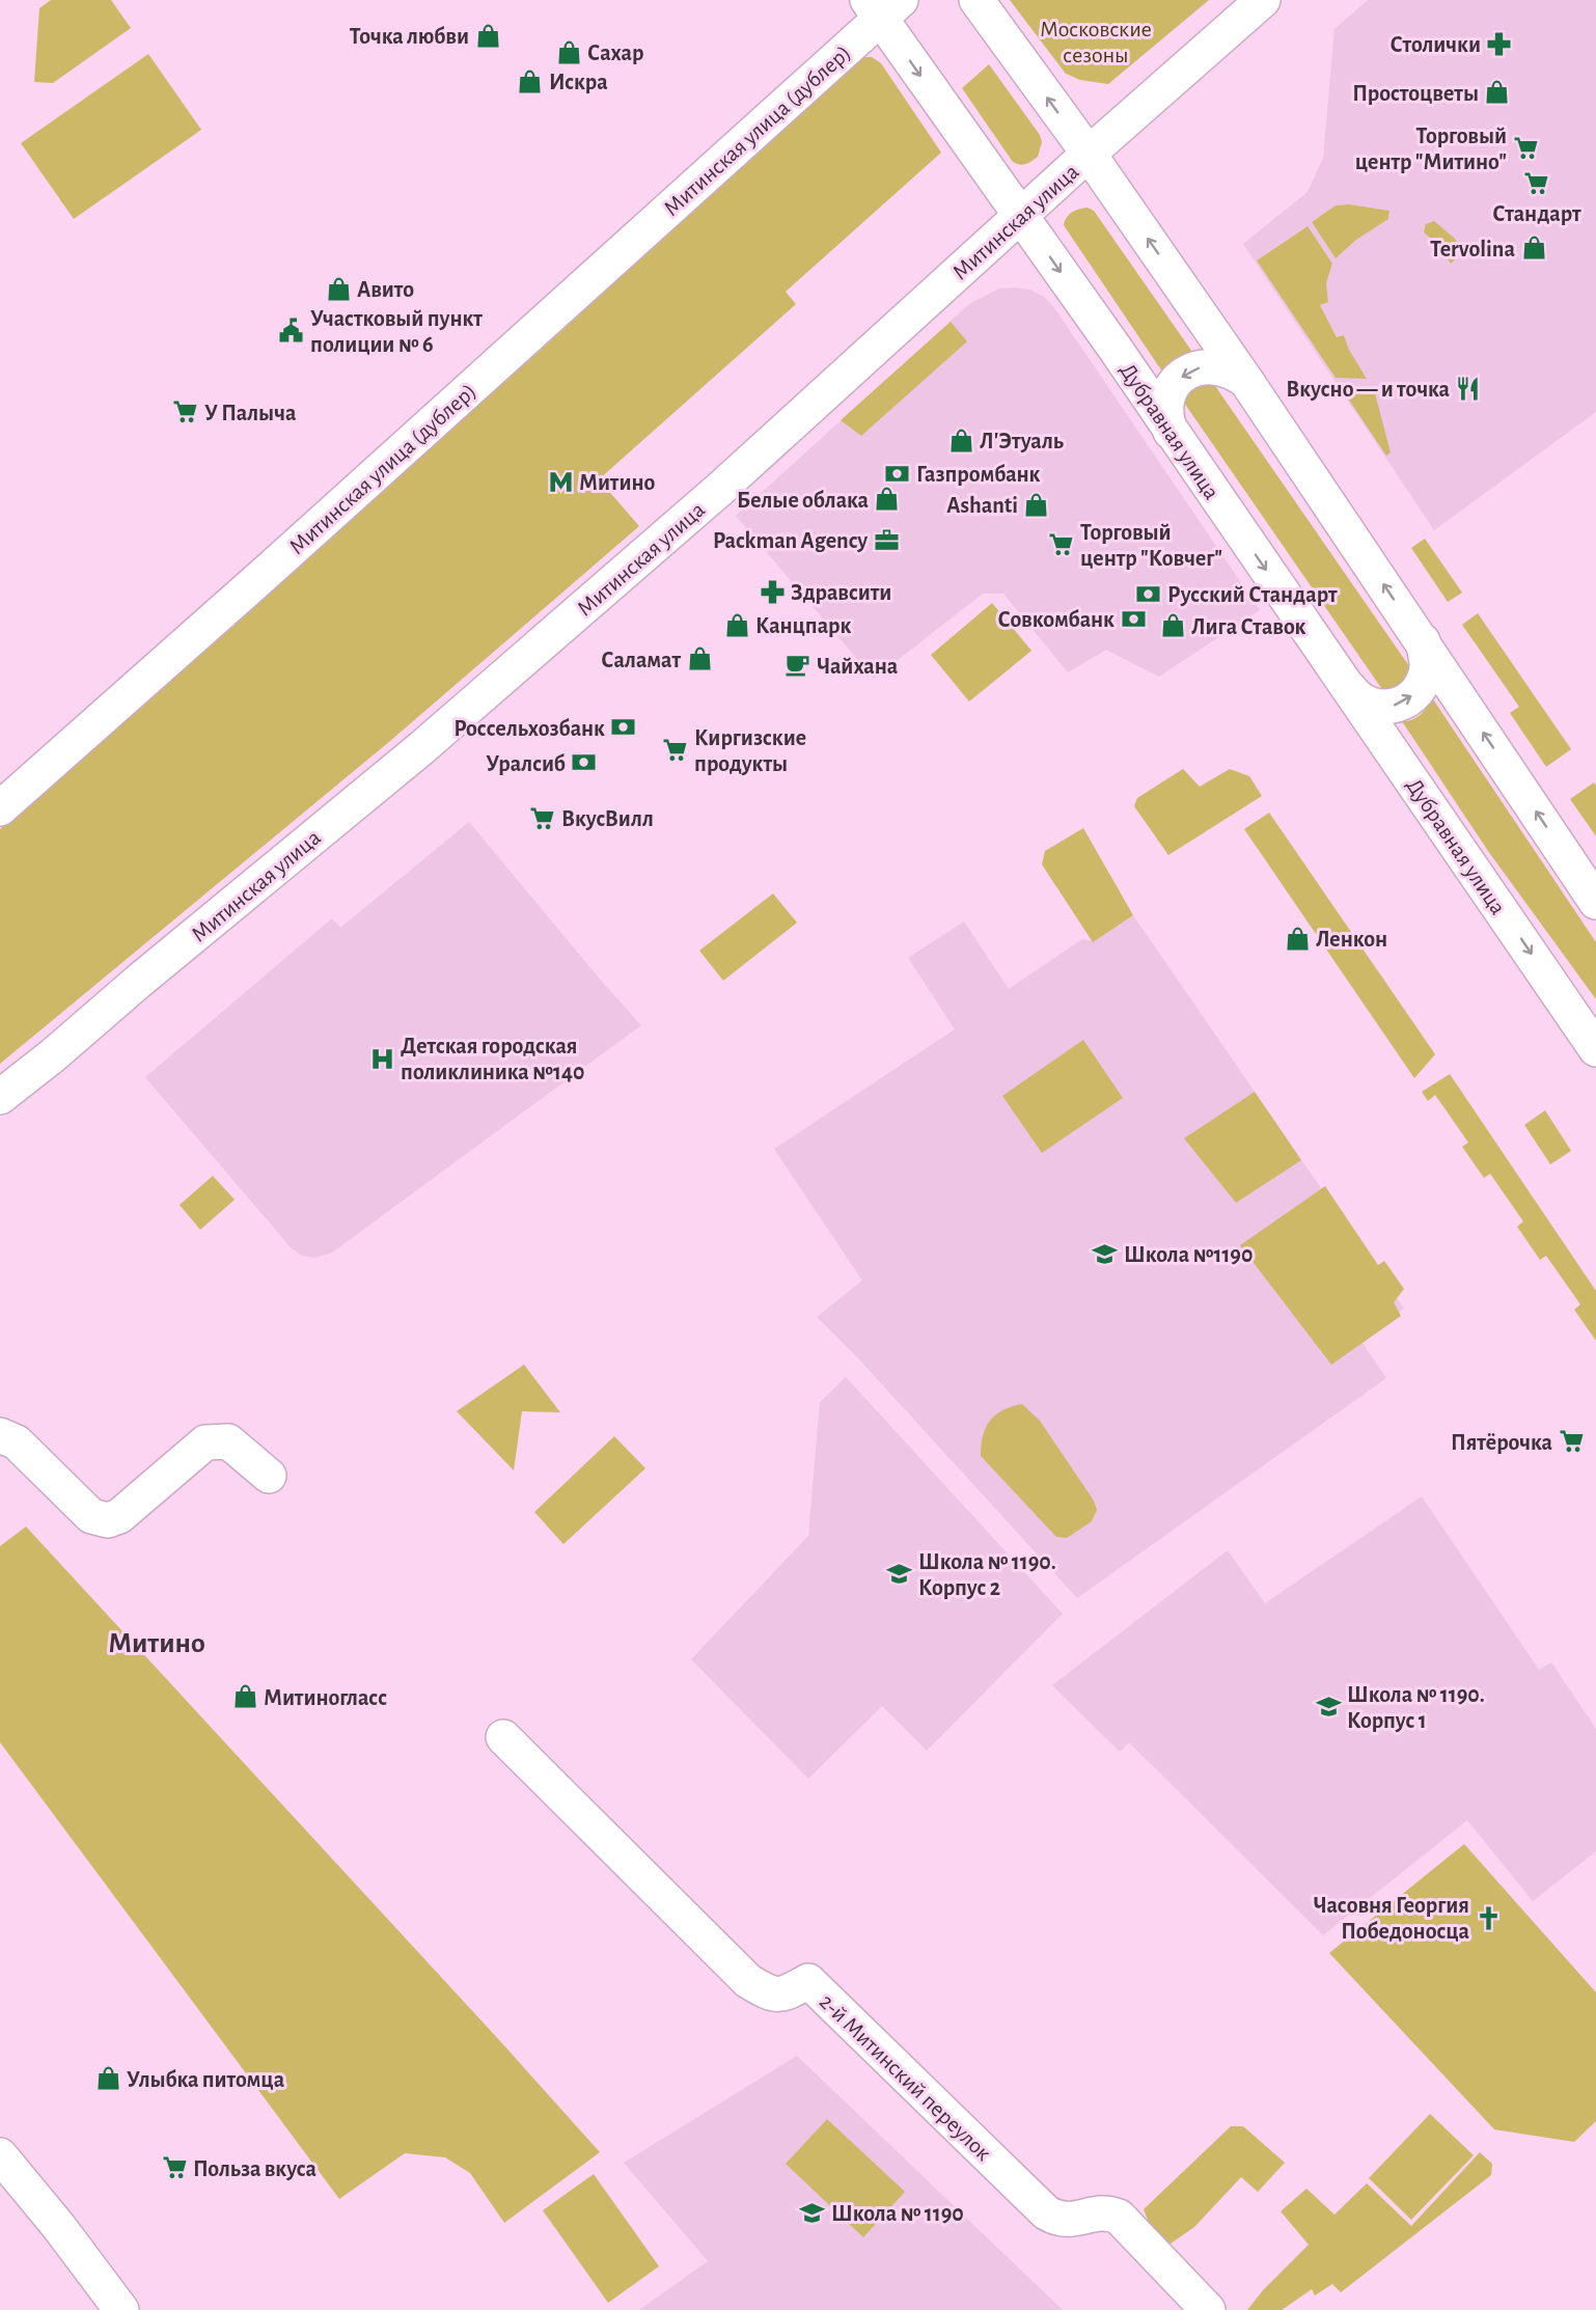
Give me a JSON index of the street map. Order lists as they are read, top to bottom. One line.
{"streets":{"main road":["Митинская улица (дублер)","Митинская улица","Дубравная улица","2-й Митинский переулок"]},"crossings":[["Митинская улица (дублер)","Дубравная улица"],["Митинская улица","Дубравная улица"]],"districts":["Митино"],"parks":["Московские сезоны"],"places":{"shop":["Точка любви","Сахар","Искра","Простоцветы","Tervolina","Авито","Л'Этуаль","Белые облака","Ashanti","Канцпарк","Лига Ставок","Саламат","Ленкон","Митиногласс","Улыбка питомца"],"pharmacy":["Столички","Здравсити"],"supermarket":["Торговый центр \"Митино\"","Стандарт","У Палыча","Торговый центр \"Ковчег\"","Киргизские продукты","ВкусВилл","Пятёрочка","Польза вкуса"],"public building":["Участковый пункт полиции № 6"],"restaurant":["Вкусно — и точка"],"bank":["Газпромбанк","Русский Стандарт","Совкомбанк","Россельхозбанк","Уралсиб"],"metro station":["Митино"],"office":["Packman Agency"],"cafe":["Чайхана"],"hospital":["Детская городская поликлиника №140"],"school or university":["Школа №1190","Школа № 1190. Корпус 2","Школа № 1190. Корпус 1","Школа № 1190"],"church":["Часовня Георгия Победоносца"]}}
